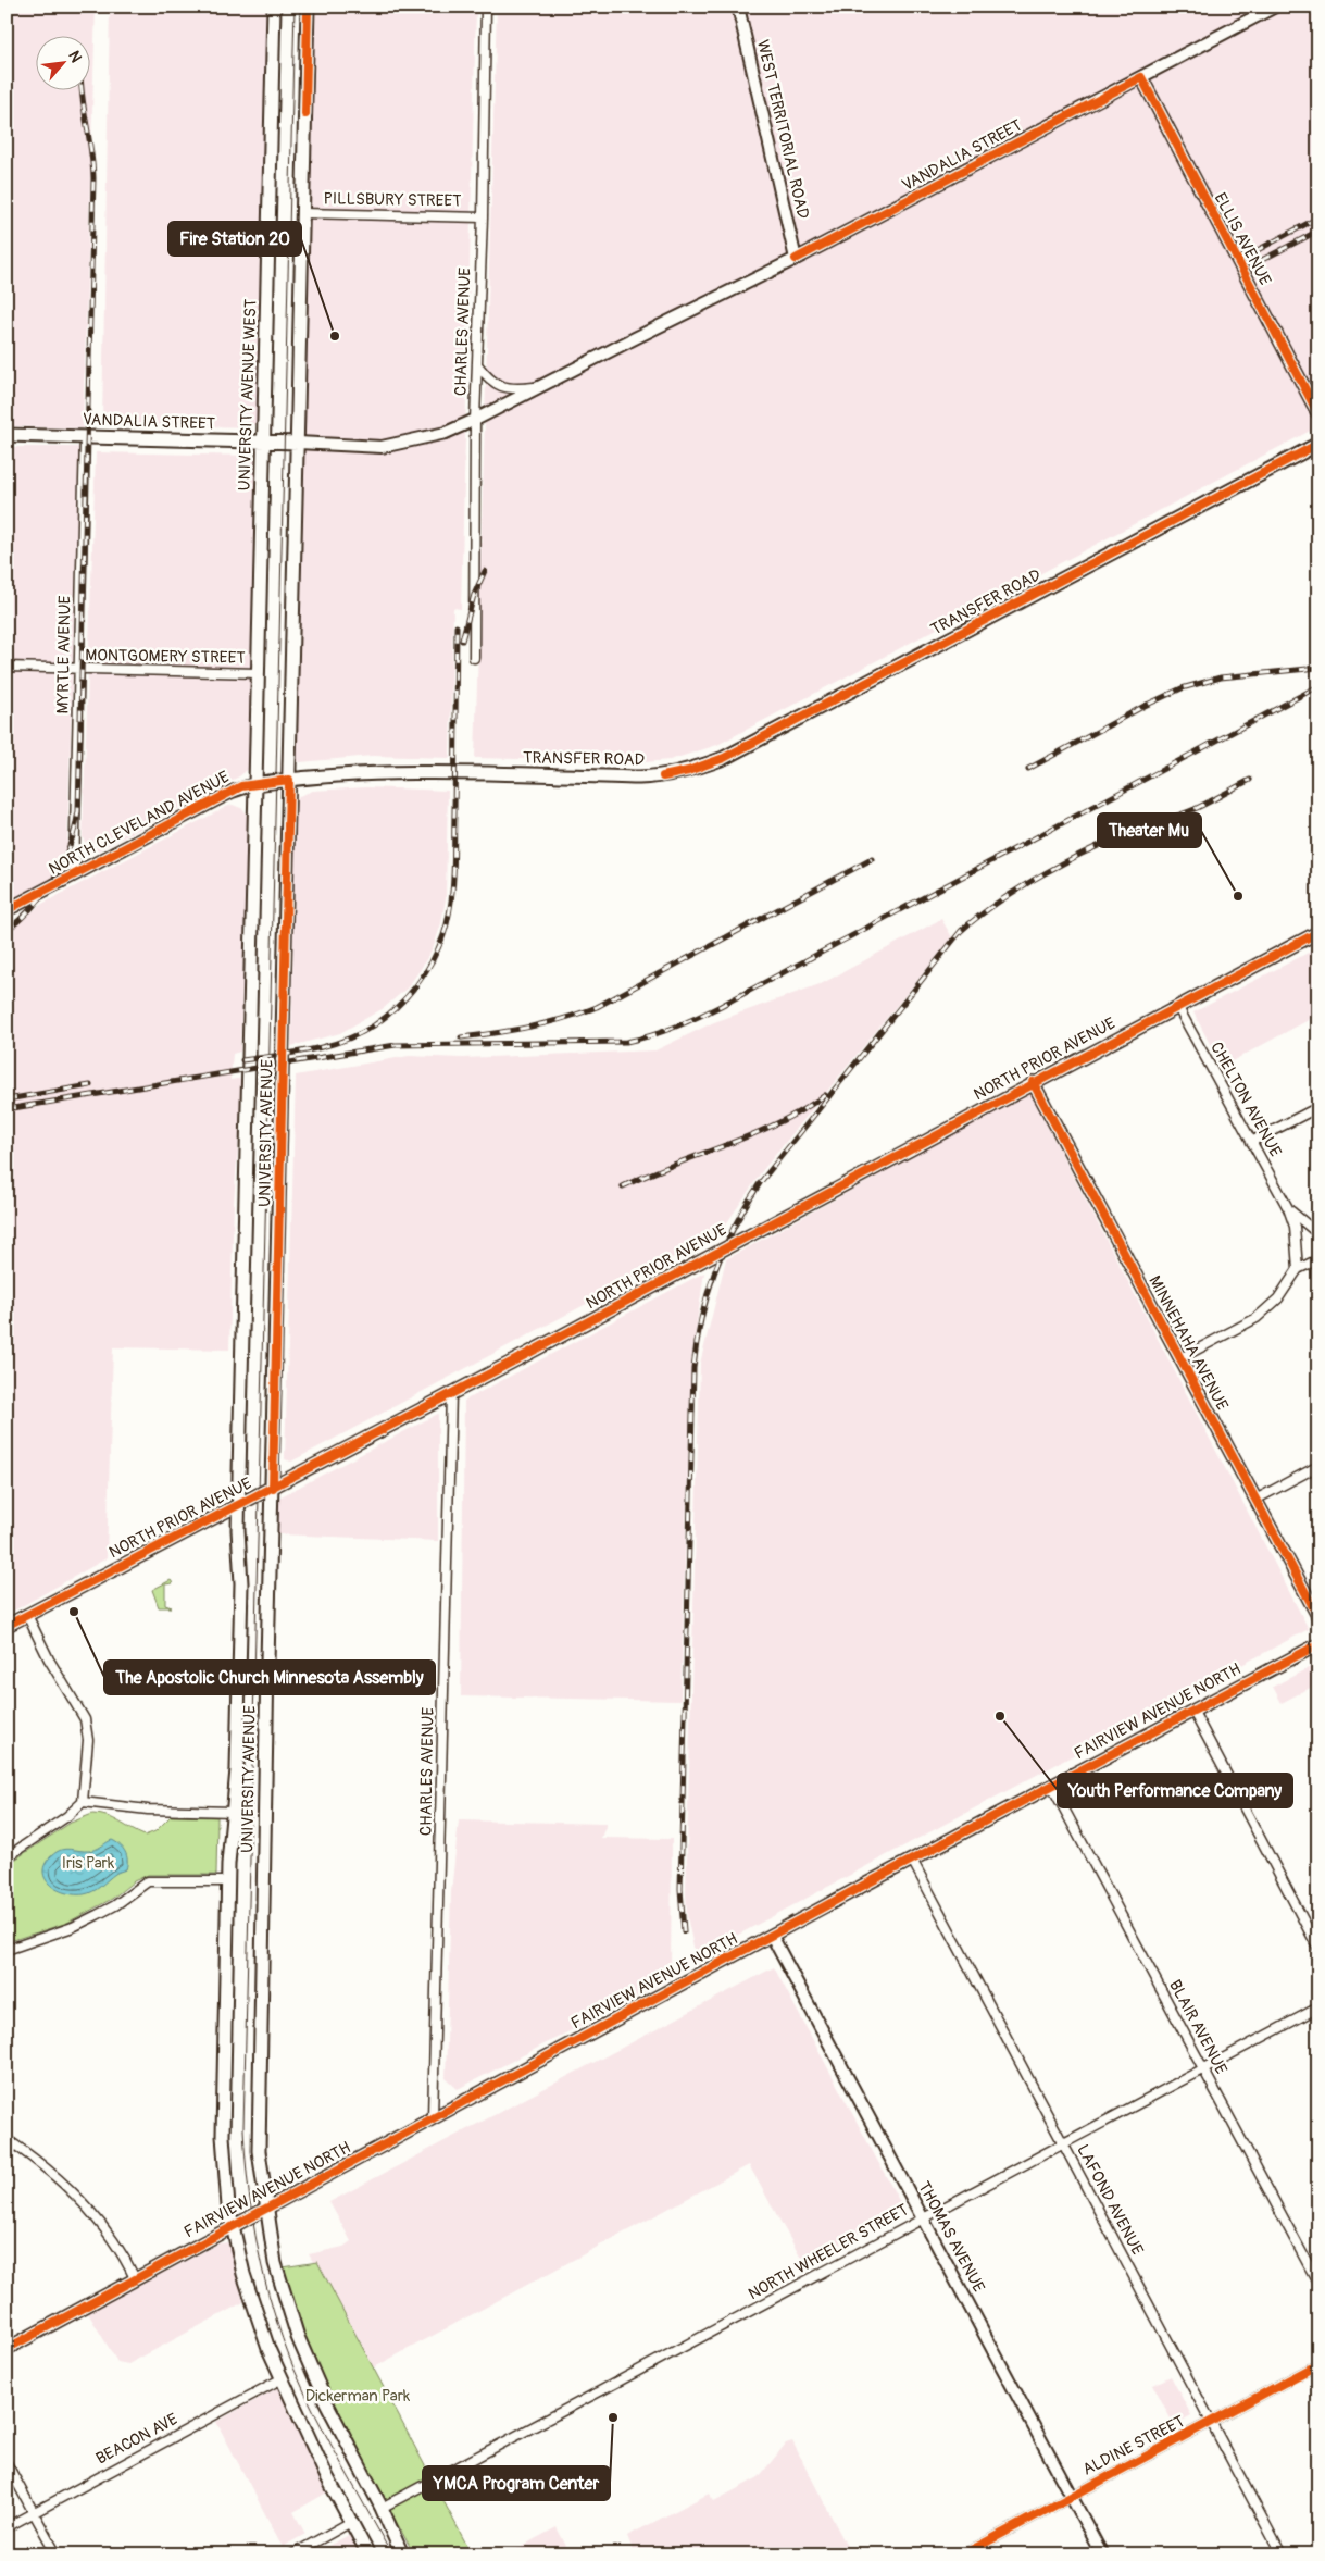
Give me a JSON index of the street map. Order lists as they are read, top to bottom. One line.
{"streets":{"main road":["VANDALIA STREET","UNIVERSITY AVENUE WEST","TRANSFER ROAD","NORTH CLEVELAND AVENUE","UNIVERSITY AVENUE"],"street":["WEST TERRITORIAL ROAD","PILLSBURY STREET","ELLIS AVENUE","CHARLES AVENUE","MYRTLE AVENUE","MONTGOMERY STREET","NORTH PRIOR AVENUE","CHELTON AVENUE","MINNEHAHA AVENUE","FAIRVIEW AVENUE NORTH","BLAIR AVENUE","LAFOND AVENUE","THOMAS AVENUE","NORTH WHEELER STREET","BEACON AVE","ALDINE STREET"]},"crossings":[["WEST TERRITORIAL ROAD","VANDALIA STREET"],["VANDALIA STREET","ELLIS AVENUE"],["VANDALIA STREET","CHARLES AVENUE"],["VANDALIA STREET","UNIVERSITY AVENUE WEST"],["VANDALIA STREET","MYRTLE AVENUE"],["PILLSBURY STREET","CHARLES AVENUE"],["CHARLES AVENUE","NORTH PRIOR AVENUE"],["CHARLES AVENUE","FAIRVIEW AVENUE NORTH"],["UNIVERSITY AVENUE WEST","MONTGOMERY STREET"],["UNIVERSITY AVENUE WEST","NORTH CLEVELAND AVENUE"],["UNIVERSITY AVENUE WEST","UNIVERSITY AVENUE"],["TRANSFER ROAD","NORTH CLEVELAND AVENUE"],["TRANSFER ROAD","UNIVERSITY AVENUE"],["MYRTLE AVENUE","MONTGOMERY STREET"],["MYRTLE AVENUE","NORTH CLEVELAND AVENUE"],["NORTH CLEVELAND AVENUE","UNIVERSITY AVENUE"],["NORTH PRIOR AVENUE","CHELTON AVENUE"],["NORTH PRIOR AVENUE","UNIVERSITY AVENUE"],["NORTH PRIOR AVENUE","MINNEHAHA AVENUE"],["UNIVERSITY AVENUE","FAIRVIEW AVENUE NORTH"],["UNIVERSITY AVENUE","NORTH WHEELER STREET"],["UNIVERSITY AVENUE","BEACON AVE"],["FAIRVIEW AVENUE NORTH","BLAIR AVENUE"],["FAIRVIEW AVENUE NORTH","LAFOND AVENUE"],["FAIRVIEW AVENUE NORTH","THOMAS AVENUE"],["BLAIR AVENUE","NORTH WHEELER STREET"],["LAFOND AVENUE","NORTH WHEELER STREET"],["LAFOND AVENUE","ALDINE STREET"],["THOMAS AVENUE","NORTH WHEELER STREET"],["THOMAS AVENUE","ALDINE STREET"]],"parks":["Iris Park","Dickerman Park"],"places":["Fire Station 20","Theater Mu","The Apostolic Church Minnesota Assembly","Youth Performance Company","YMCA Program Center"],"north":"top right"}
